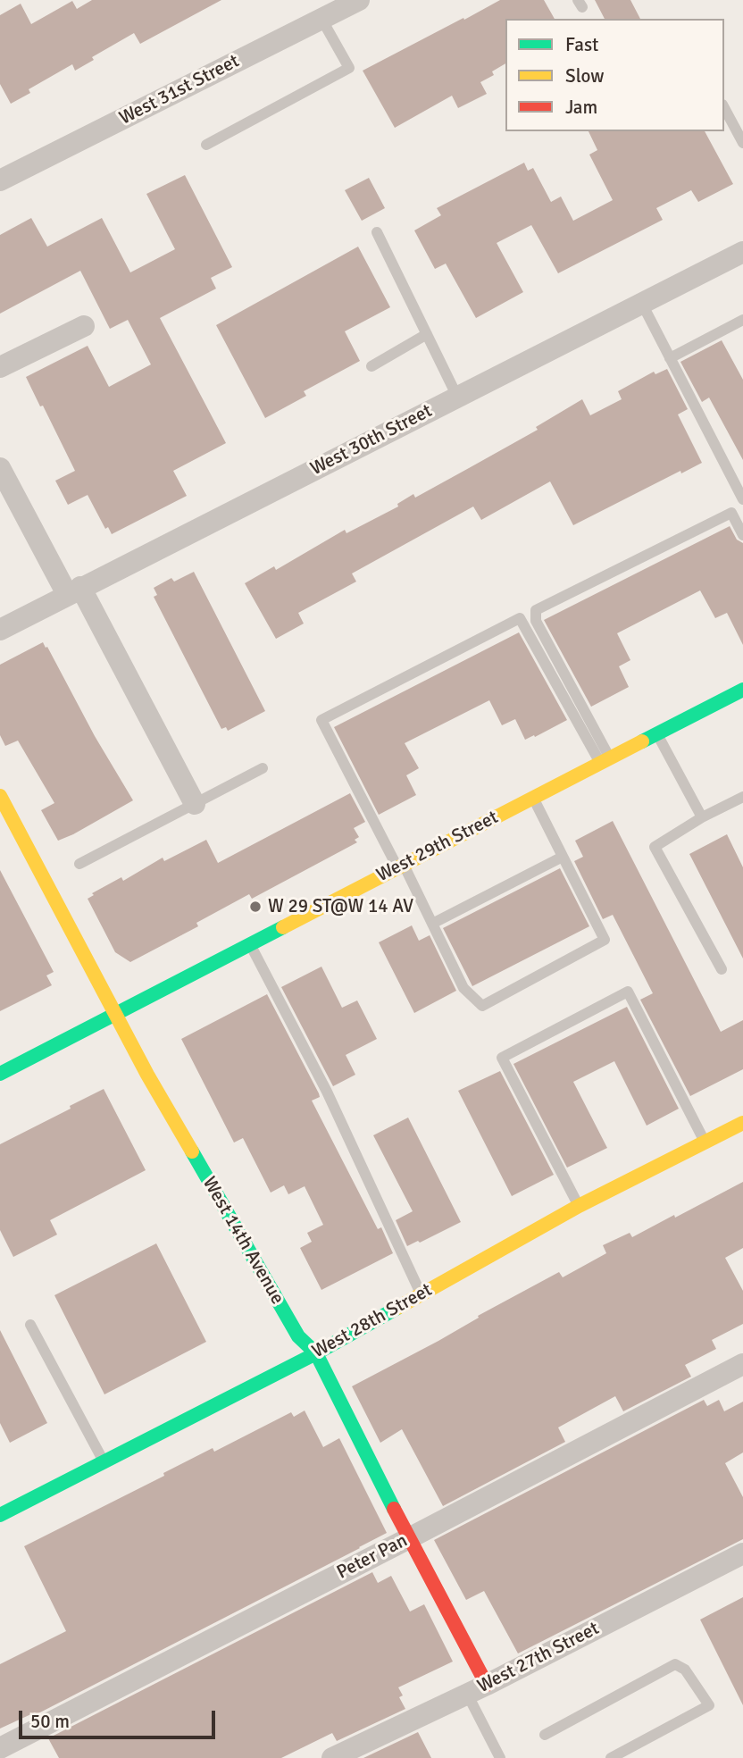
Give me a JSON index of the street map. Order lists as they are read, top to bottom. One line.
{"streets":{"street":["West 31st Street","West 30th Street","West 29th Street","West 14th Avenue","West 28th Street","Peter Pan","West 27th Street"]},"crossings":[["West 29th Street","West 14th Avenue"],["West 14th Avenue","West 28th Street"],["West 14th Avenue","Peter Pan"],["West 14th Avenue","West 27th Street"]],"places":["W 29 ST@W 14 AV"],"legend":["Fast","Slow","Jam"],"scale_bar":"50 m"}
